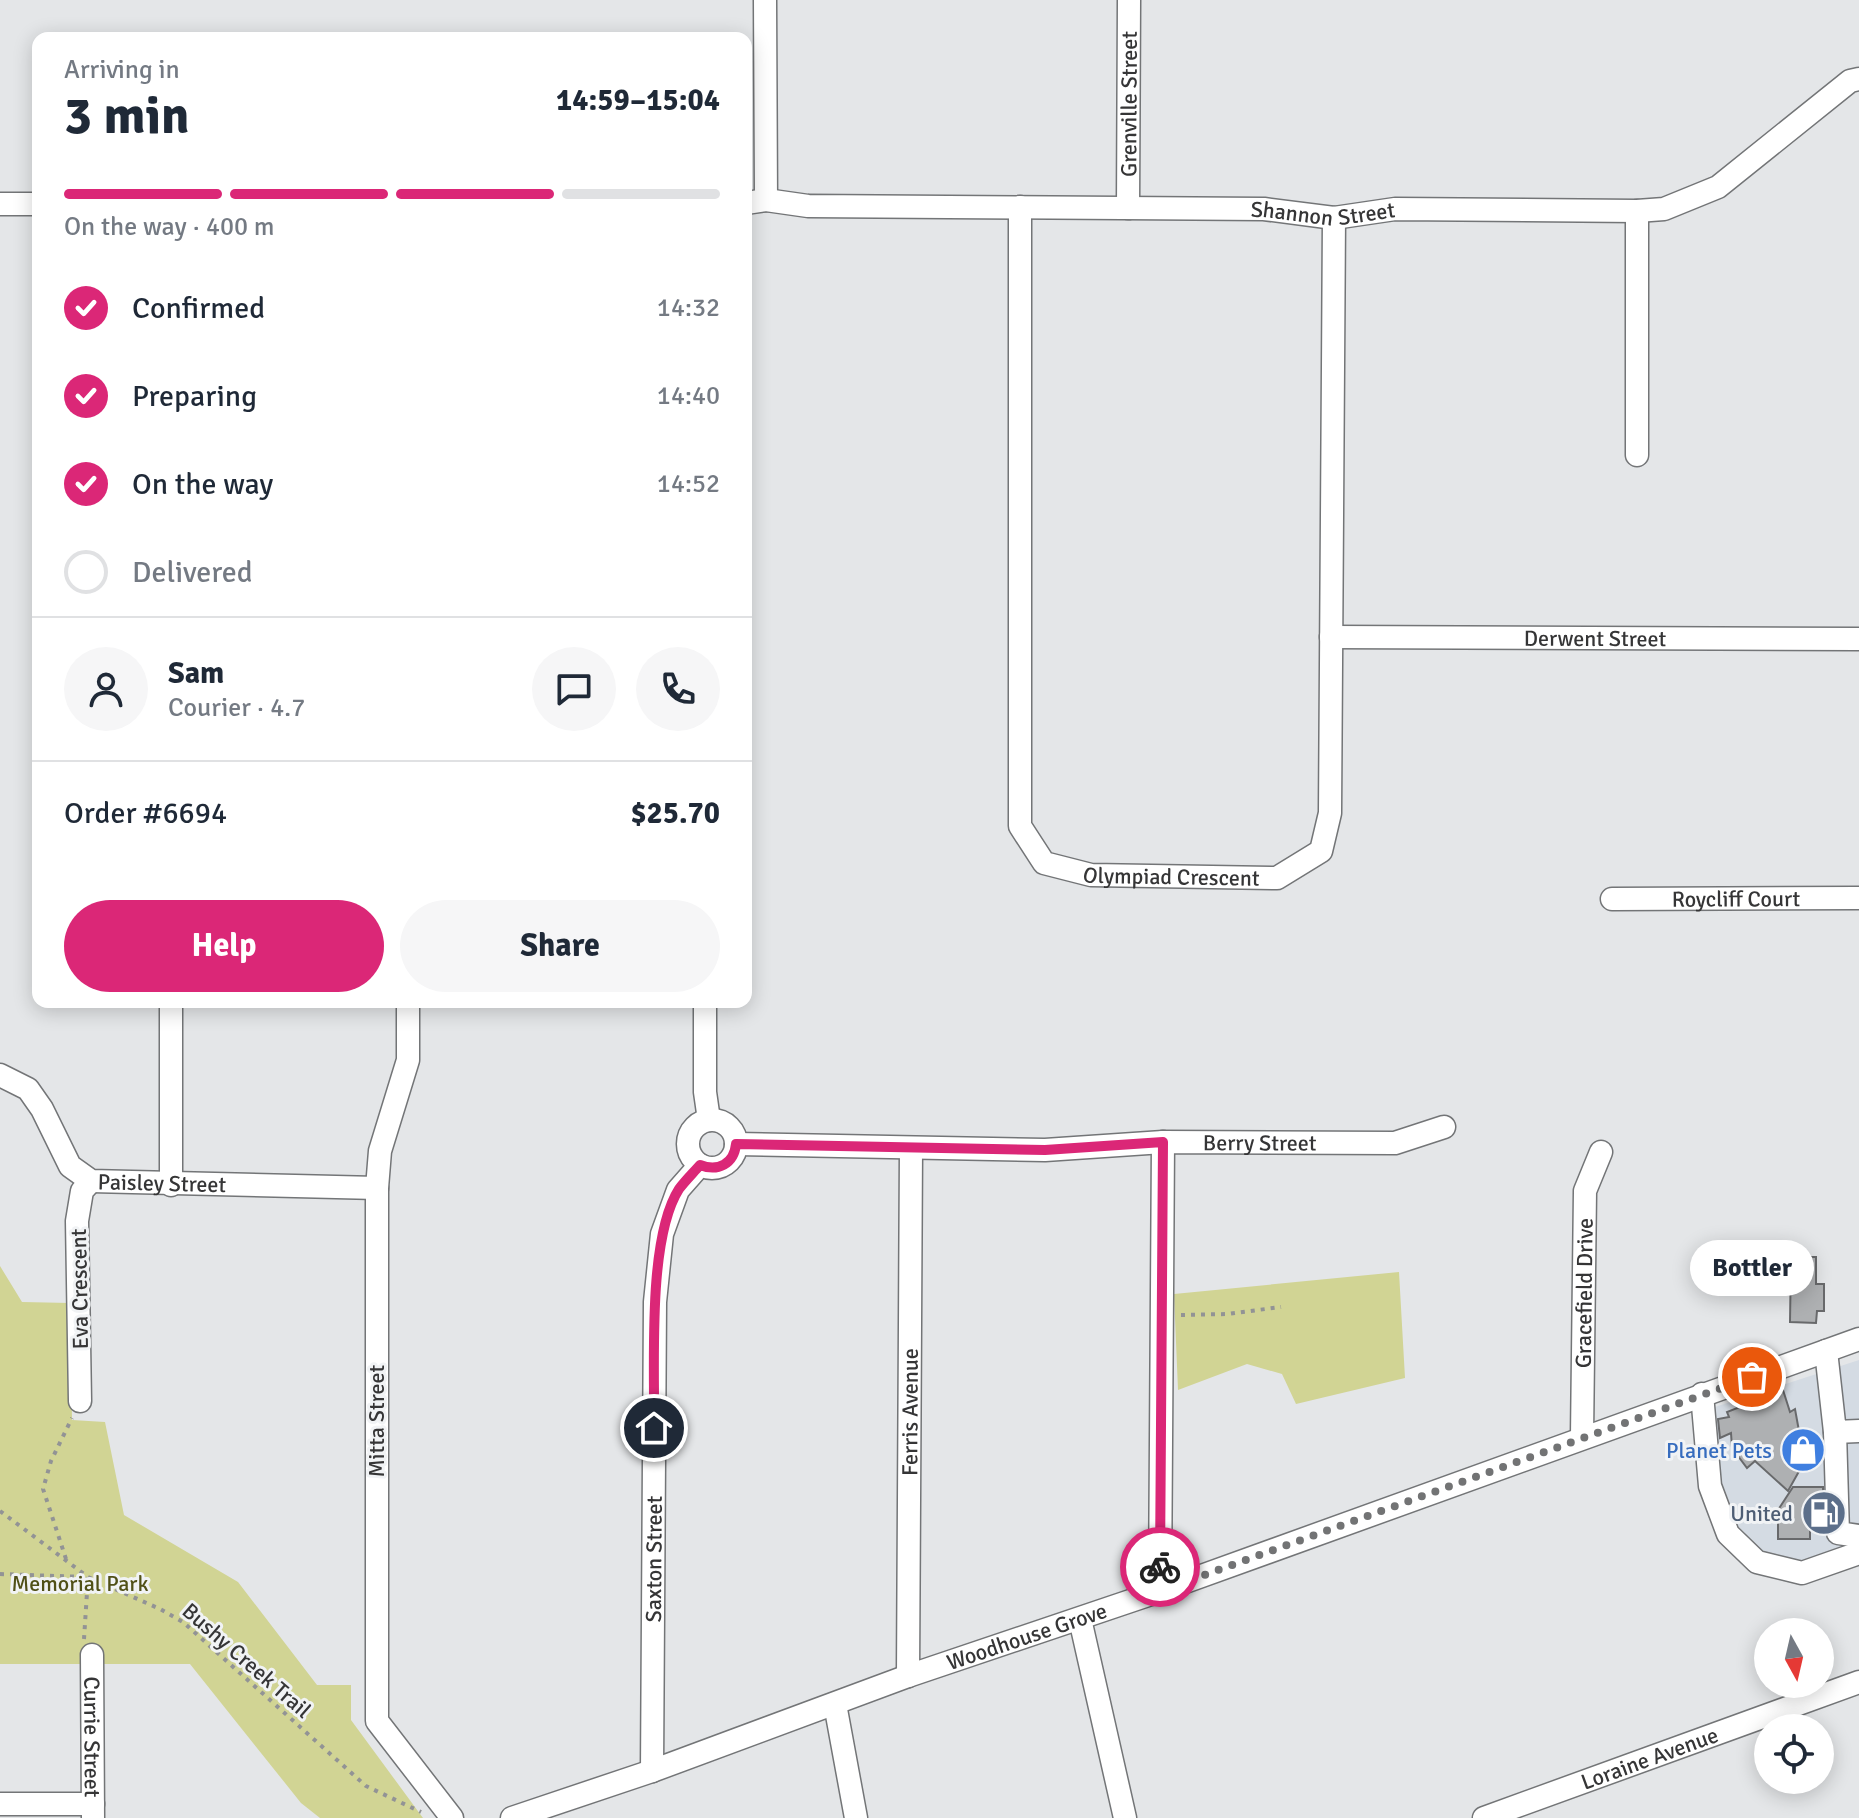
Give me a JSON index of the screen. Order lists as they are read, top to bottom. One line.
{"streets":{"street":["Grenville Street","Shannon Street","Derwent Street","Olympiad Crescent","Roycliff Court","Berry Street","Paisley Street","Eva Crescent","Gracefield Drive","Ferris Avenue","Mitta Street","Saxton Street","Woodhouse Grove","Currie Street","Loraine Avenue"],"path":["Bushy Creek Trail"]},"crossings":[["Grenville Street","Shannon Street"],["Shannon Street","Olympiad Crescent"],["Derwent Street","Olympiad Crescent"],["Berry Street","Ferris Avenue"],["Berry Street","Saxton Street"],["Paisley Street","Eva Crescent"],["Paisley Street","Mitta Street"],["Gracefield Drive","Woodhouse Grove"],["Ferris Avenue","Woodhouse Grove"],["Saxton Street","Woodhouse Grove"]],"parks":["Memorial Park"],"places":{"other":["Bottler"],"shop":["Planet Pets"],"fuel station":["United"]},"north":"bottom","page":{"heading":["3 min","Arriving in","14:59–15:04"],"panel":["Sam","Courier · 4.7","Order #6694","$25.70"],"bar":"On the way · 400 m","list":[["Confirmed","14:32"],["Preparing","14:40"],["On the way","14:52"],"Delivered"],"buttons":["Help","Share"],"bubble":"Bottler"}}
